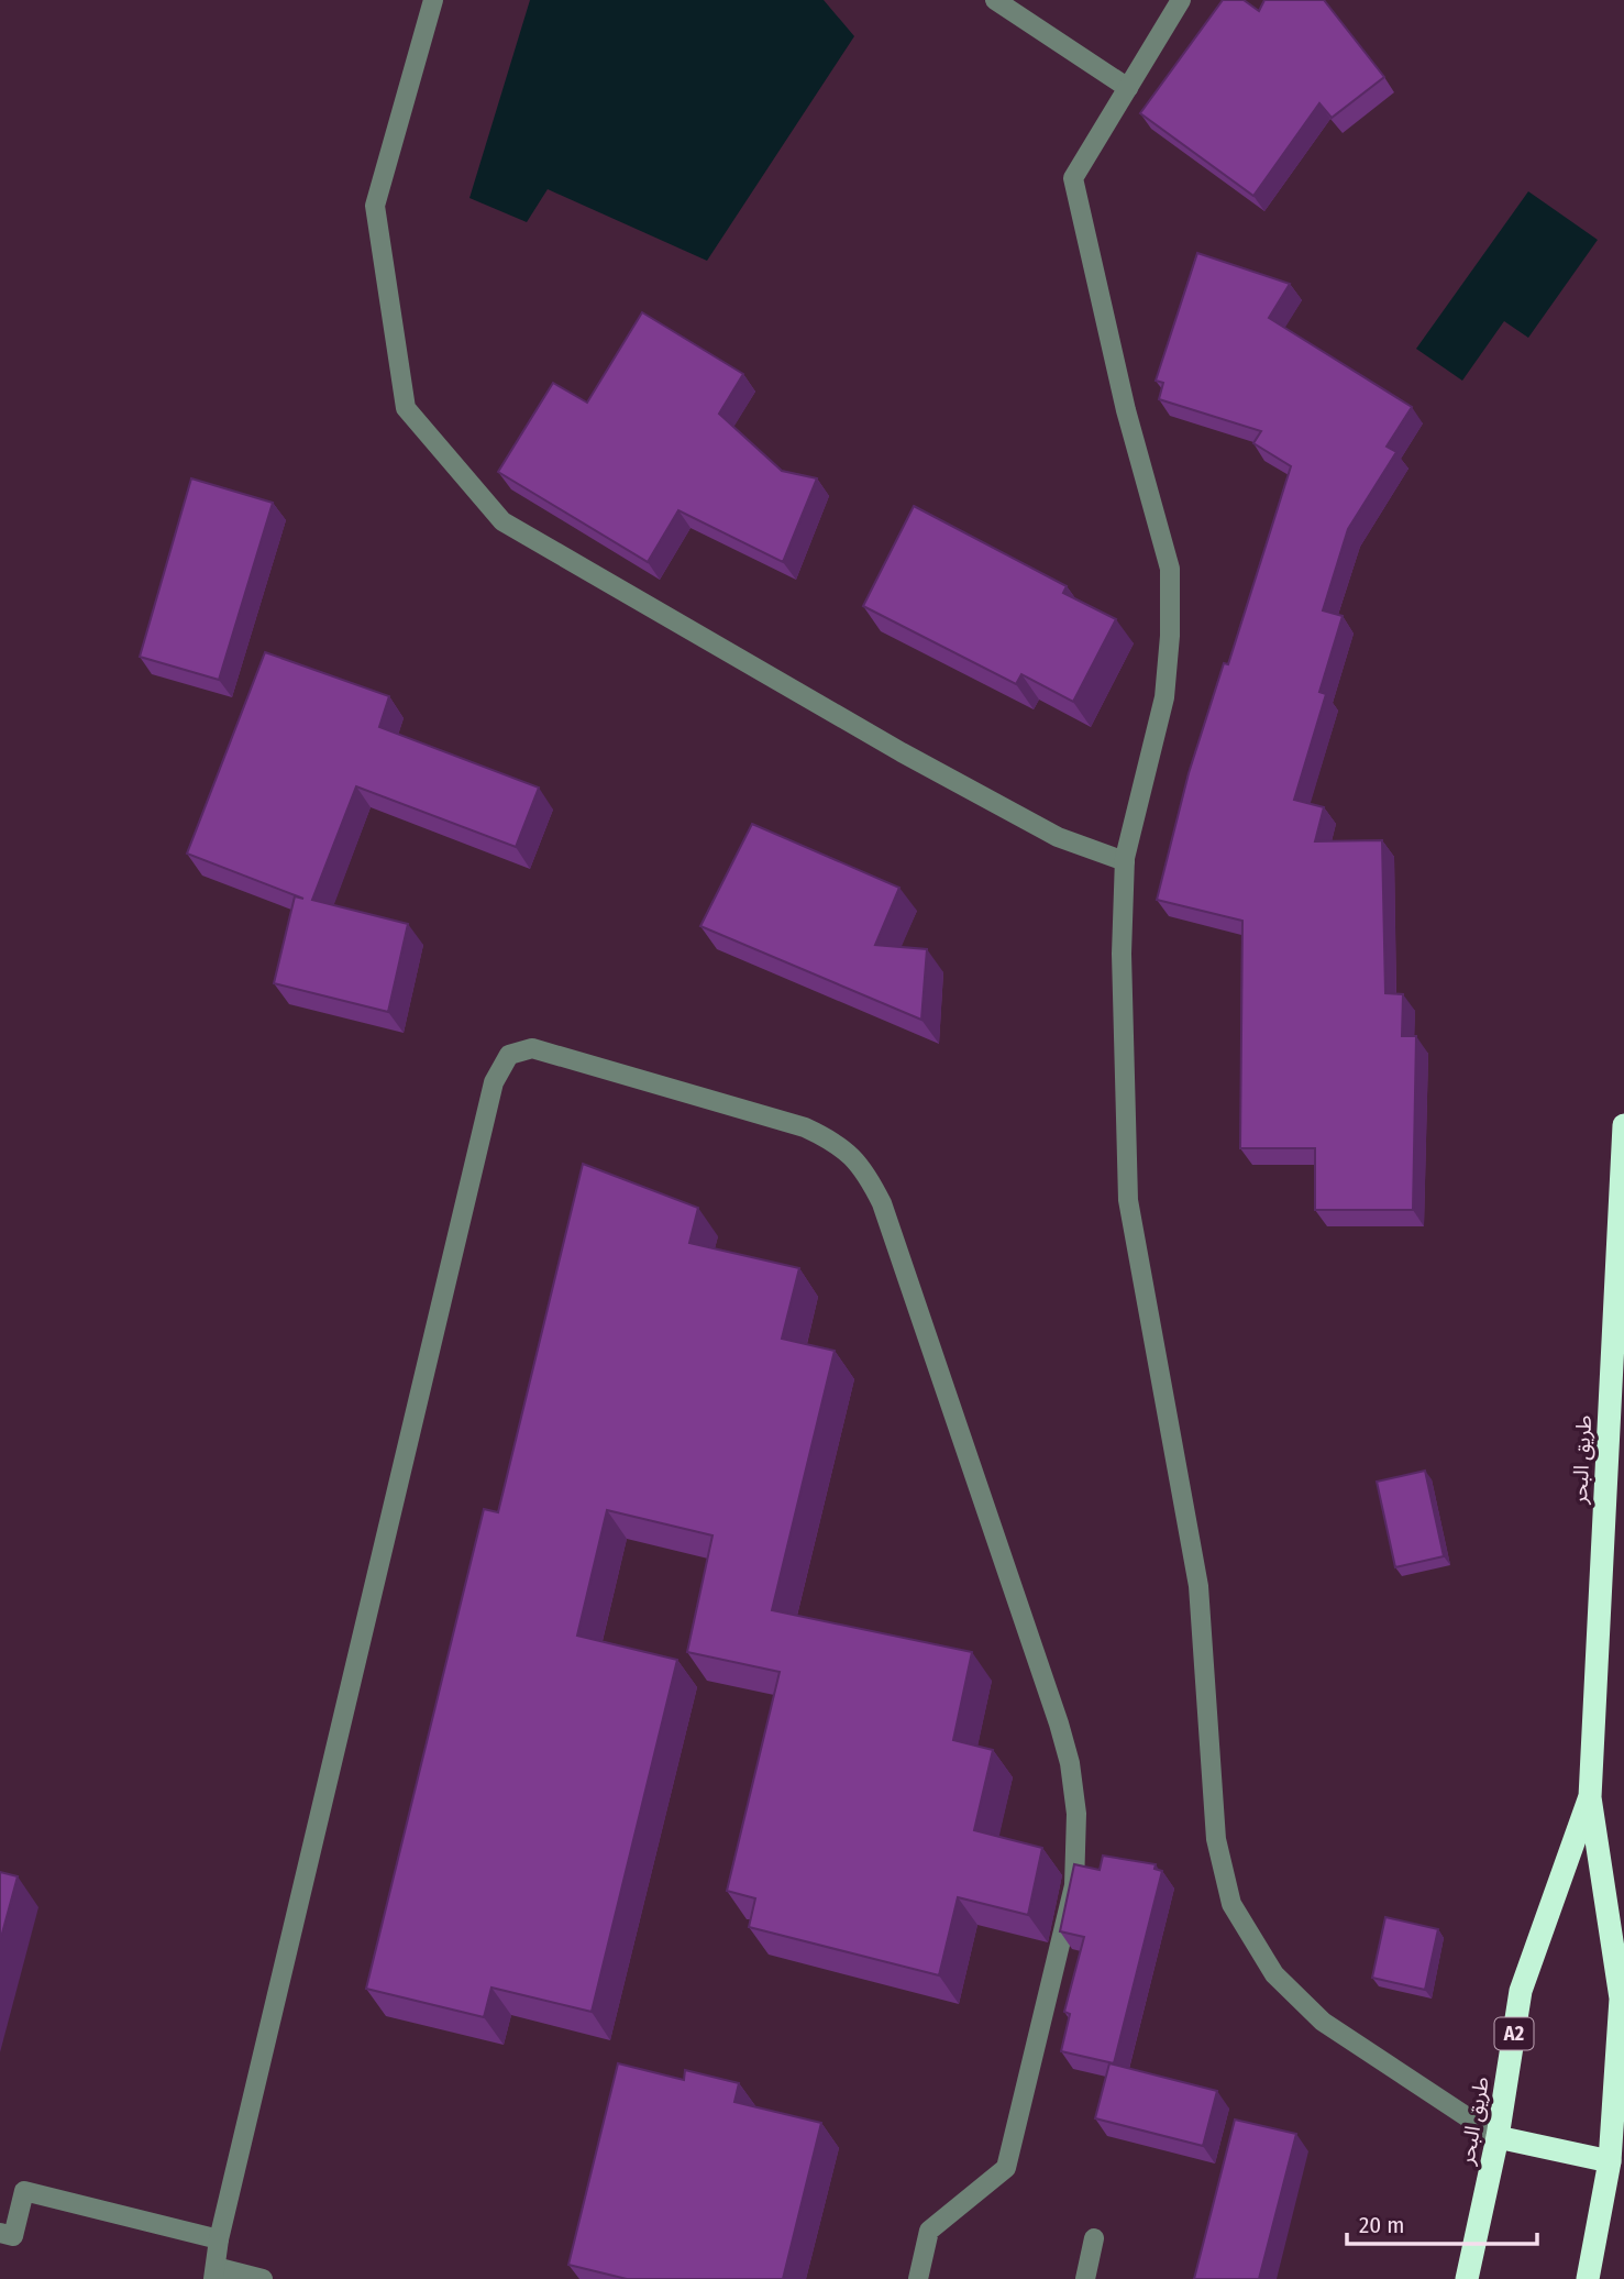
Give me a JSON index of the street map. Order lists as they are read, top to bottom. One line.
{"streets":{"highway":["طريق البحر","A2"]},"scale_bar":"20 m"}
